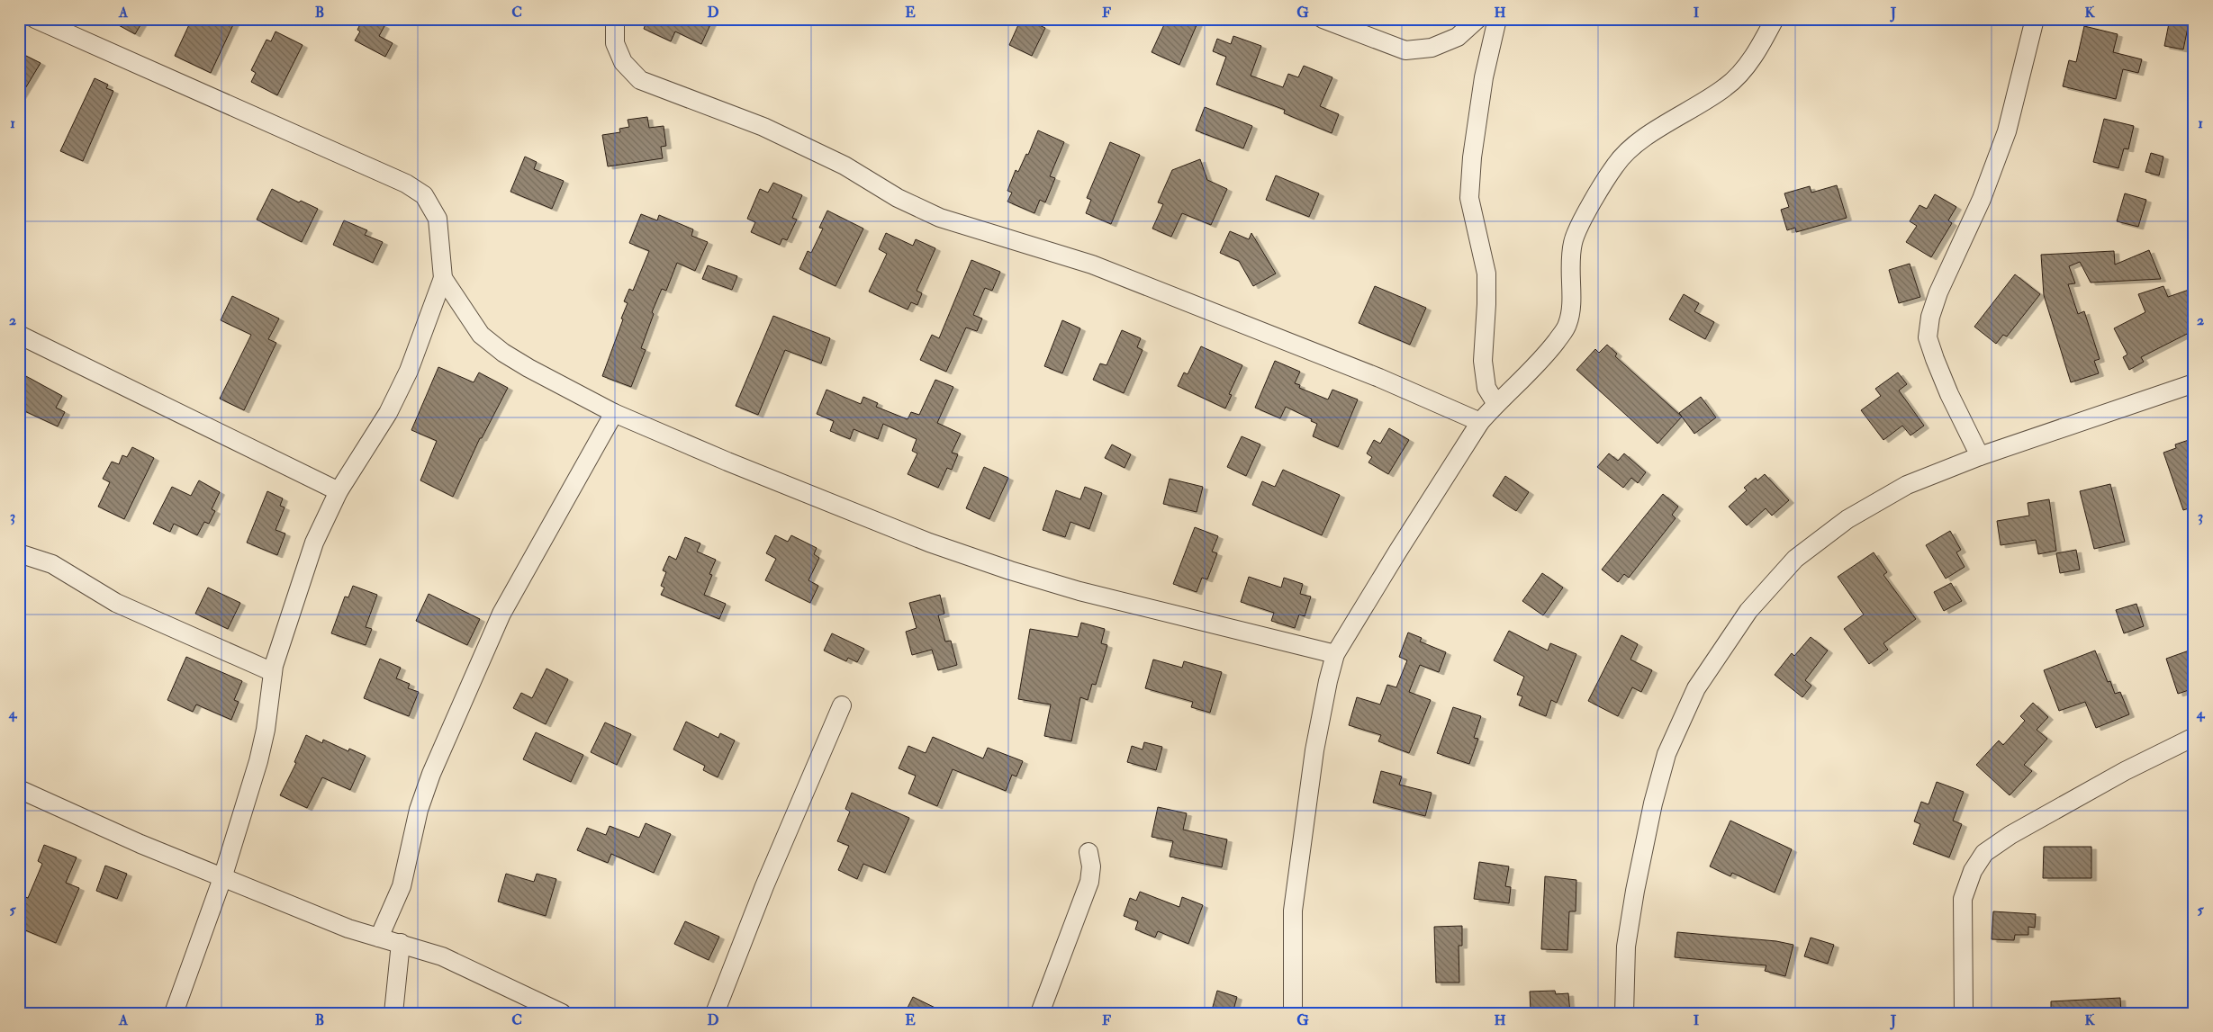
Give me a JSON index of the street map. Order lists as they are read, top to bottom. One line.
{"grid":{"columns":["A","B","C","D","E","F","G","H","I","J","K"],"rows":["1","2","3","4","5"]}}
